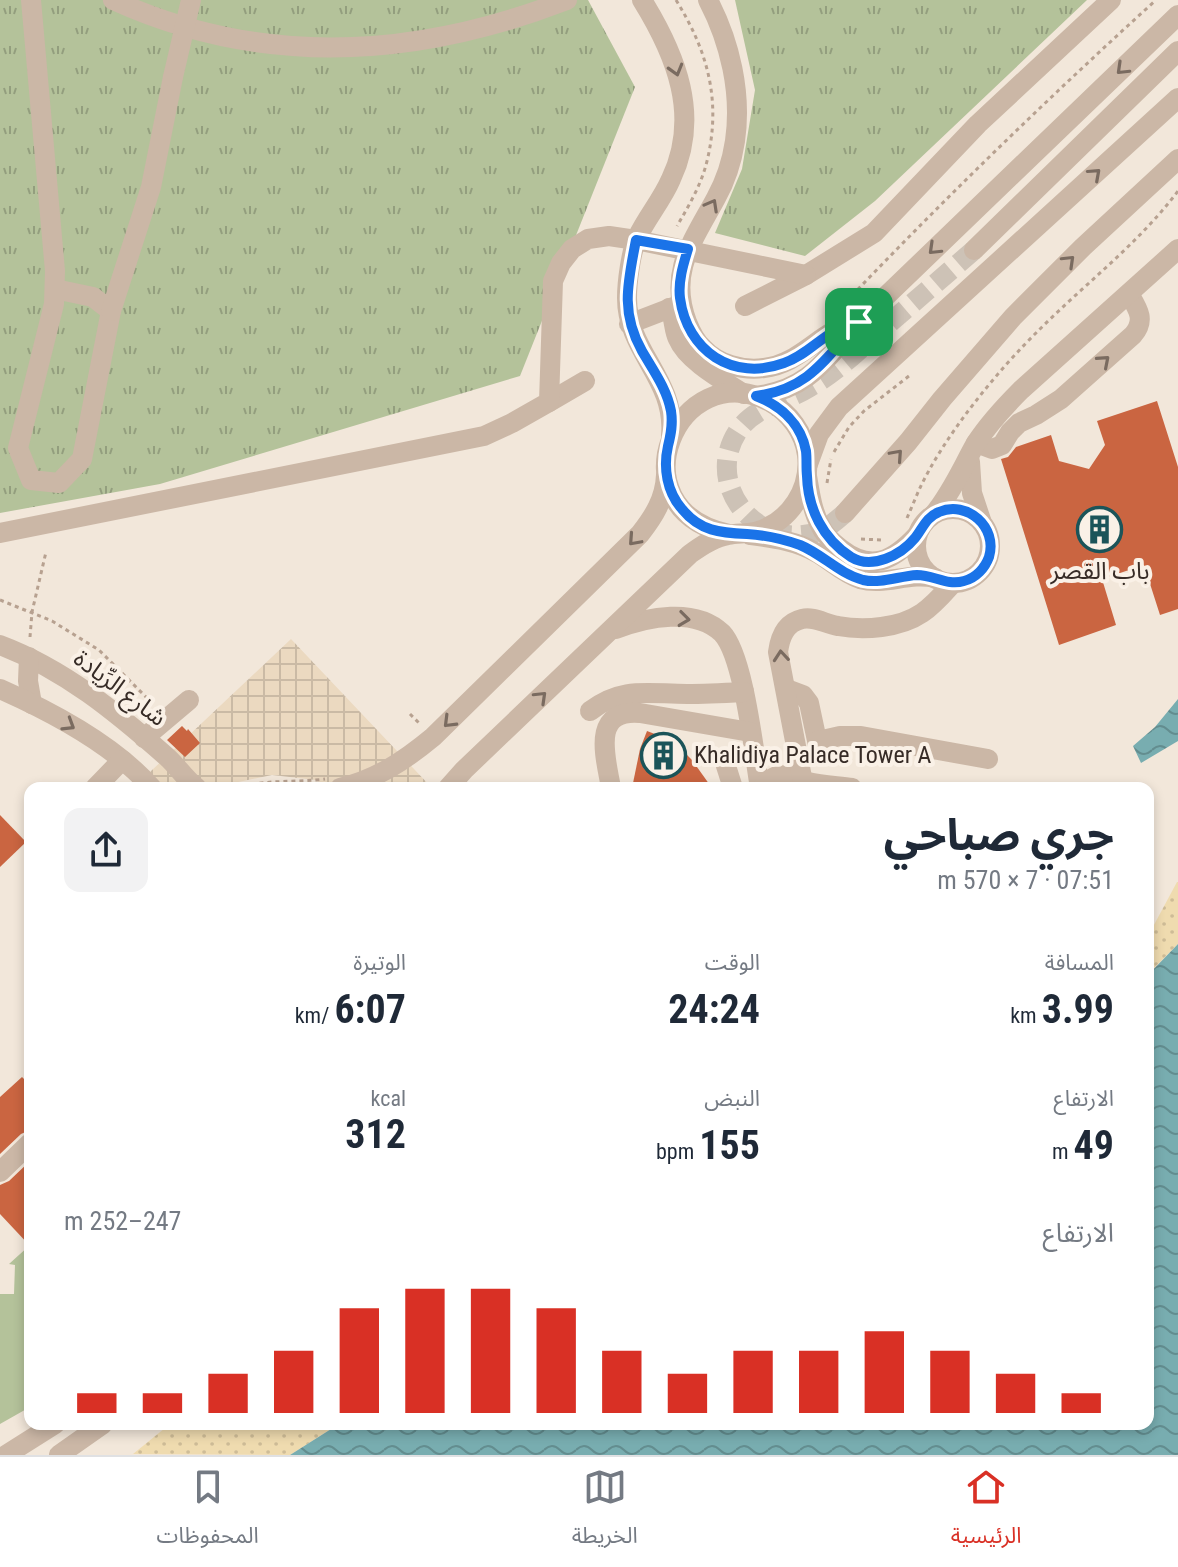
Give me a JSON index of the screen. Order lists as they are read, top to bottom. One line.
{"streets":{"street":["شارع الرِّيادة"]},"places":{"building":["باب القصر","Khalidiya Palace Tower A"]},"page":{"heading":["جري صباحي","07:51 · 7 × 570 m"],"stats":[["المسافة","3.99 km"],["الوقت","24:24"],["الوتيرة","6:07 /km"],["الارتفاع","49 m"],["النبض","155 bpm"],["kcal","312"]],"chart":["الارتفاع","247–252 m"],"tabs":["الرئيسية","الخريطة","المحفوظات"]}}
